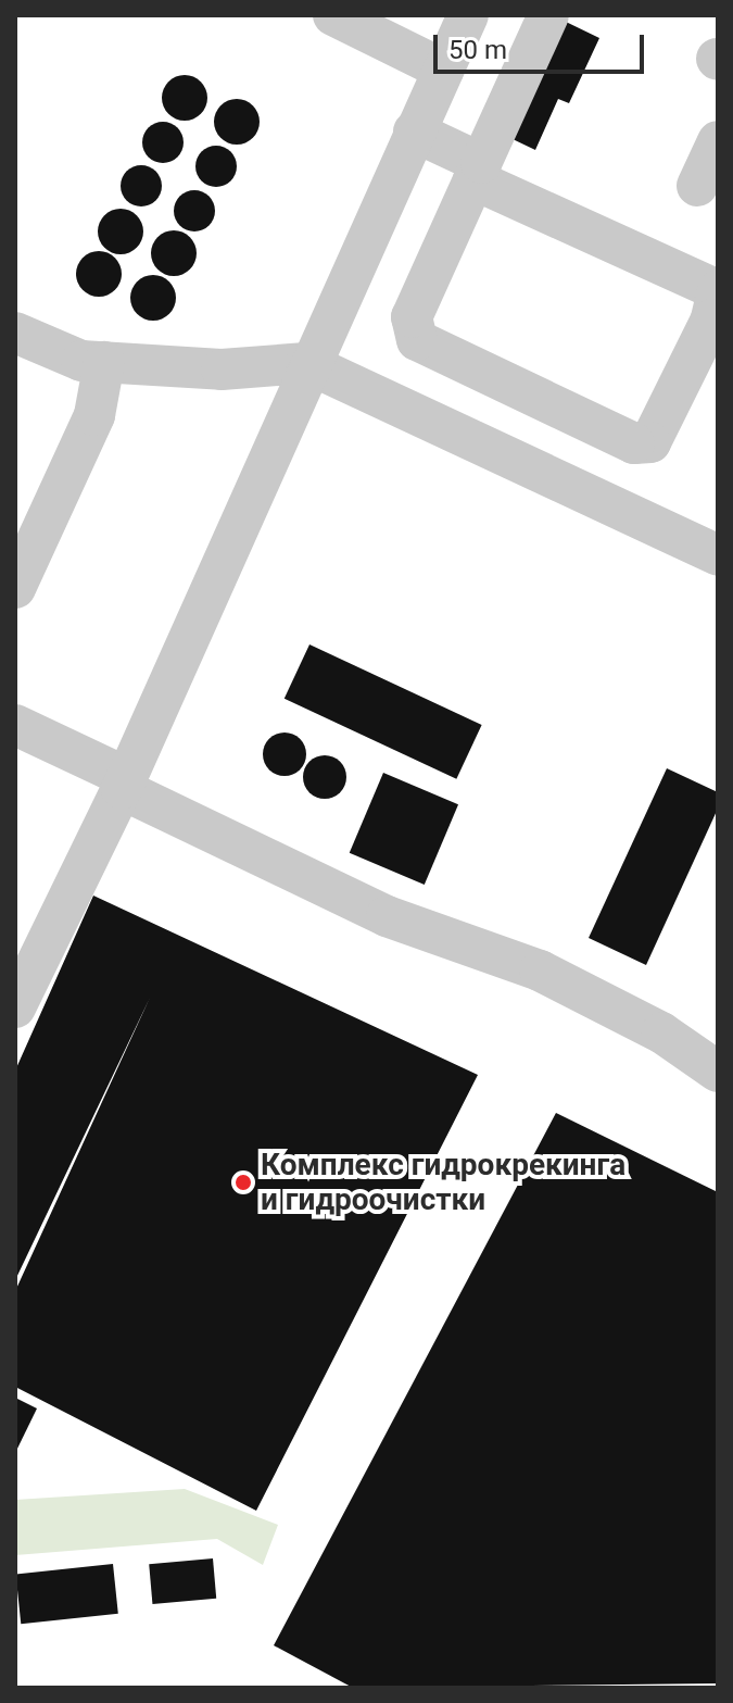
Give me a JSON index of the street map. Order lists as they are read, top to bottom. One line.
{"places":["Комплекс гидрокрекинга и гидроочистки"],"scale_bar":"50 m"}
